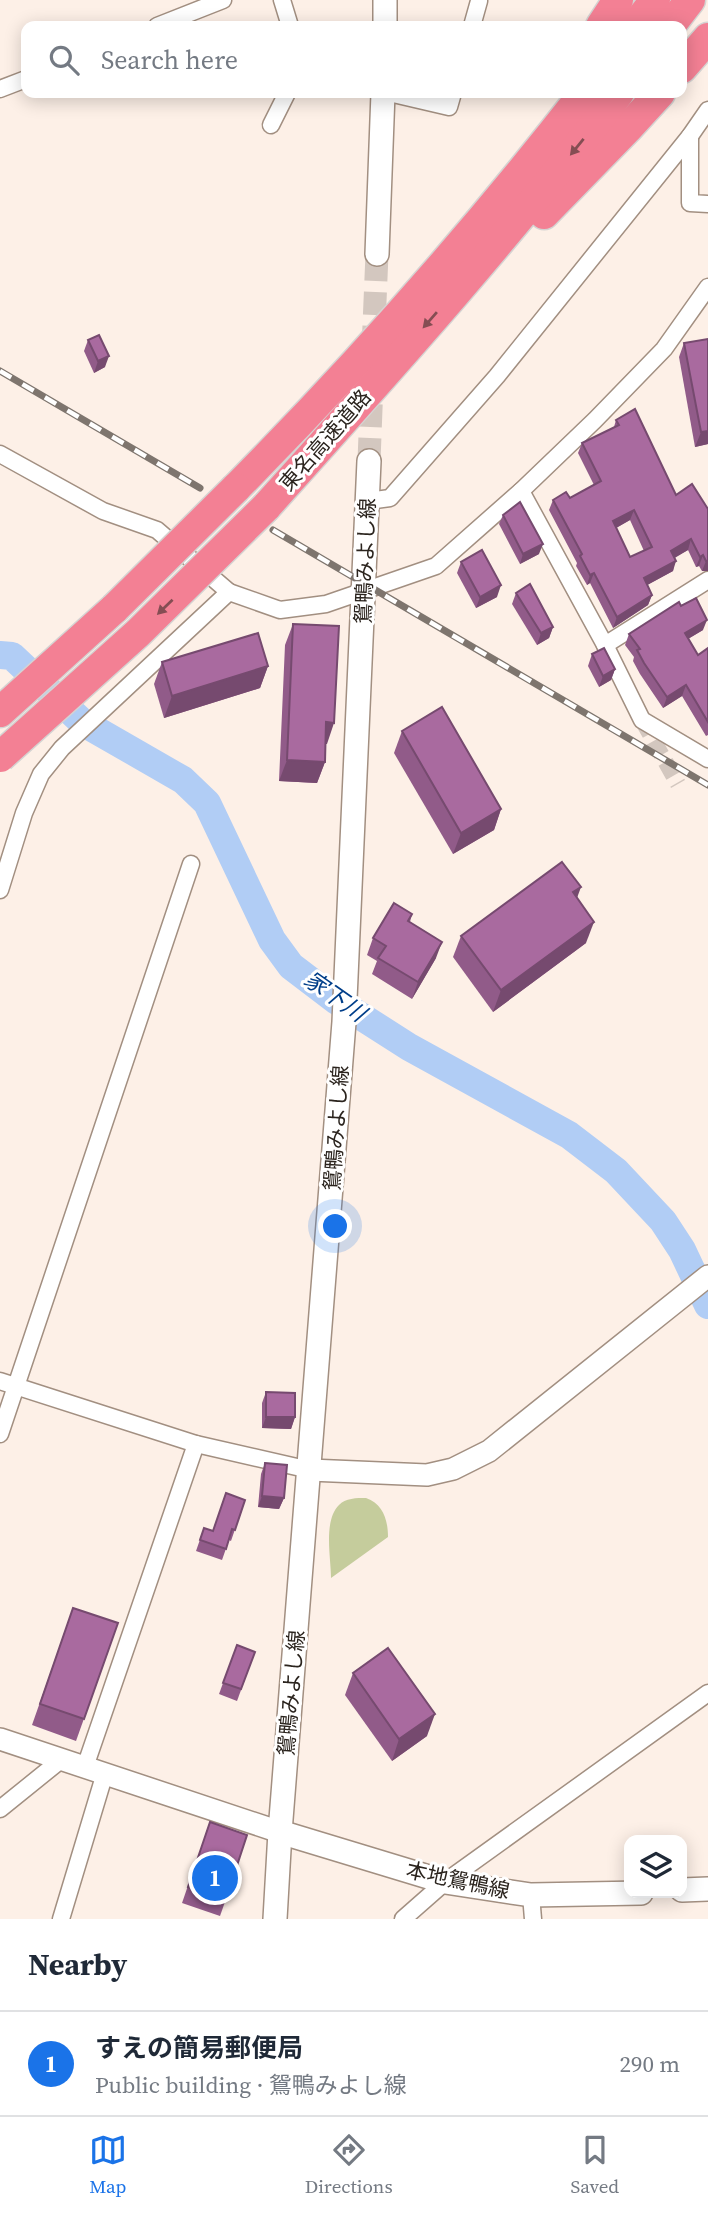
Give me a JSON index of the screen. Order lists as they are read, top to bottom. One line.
{"streets":{"highway":["東名高速道路"],"main road":["鴛鴨みよし線","本地鴛鴨線"]},"crossings":[["鴛鴨みよし線","本地鴛鴨線"]],"water":["家下川"],"page":{"search":"Search here","pins":"1","heading":"Nearby","list":[{"mark":"1","name":"すえの簡易郵便局","note":"Public building · 鴛鴨みよし線","value":"290 m"}],"nav":["Map","Directions","Saved"]}}
